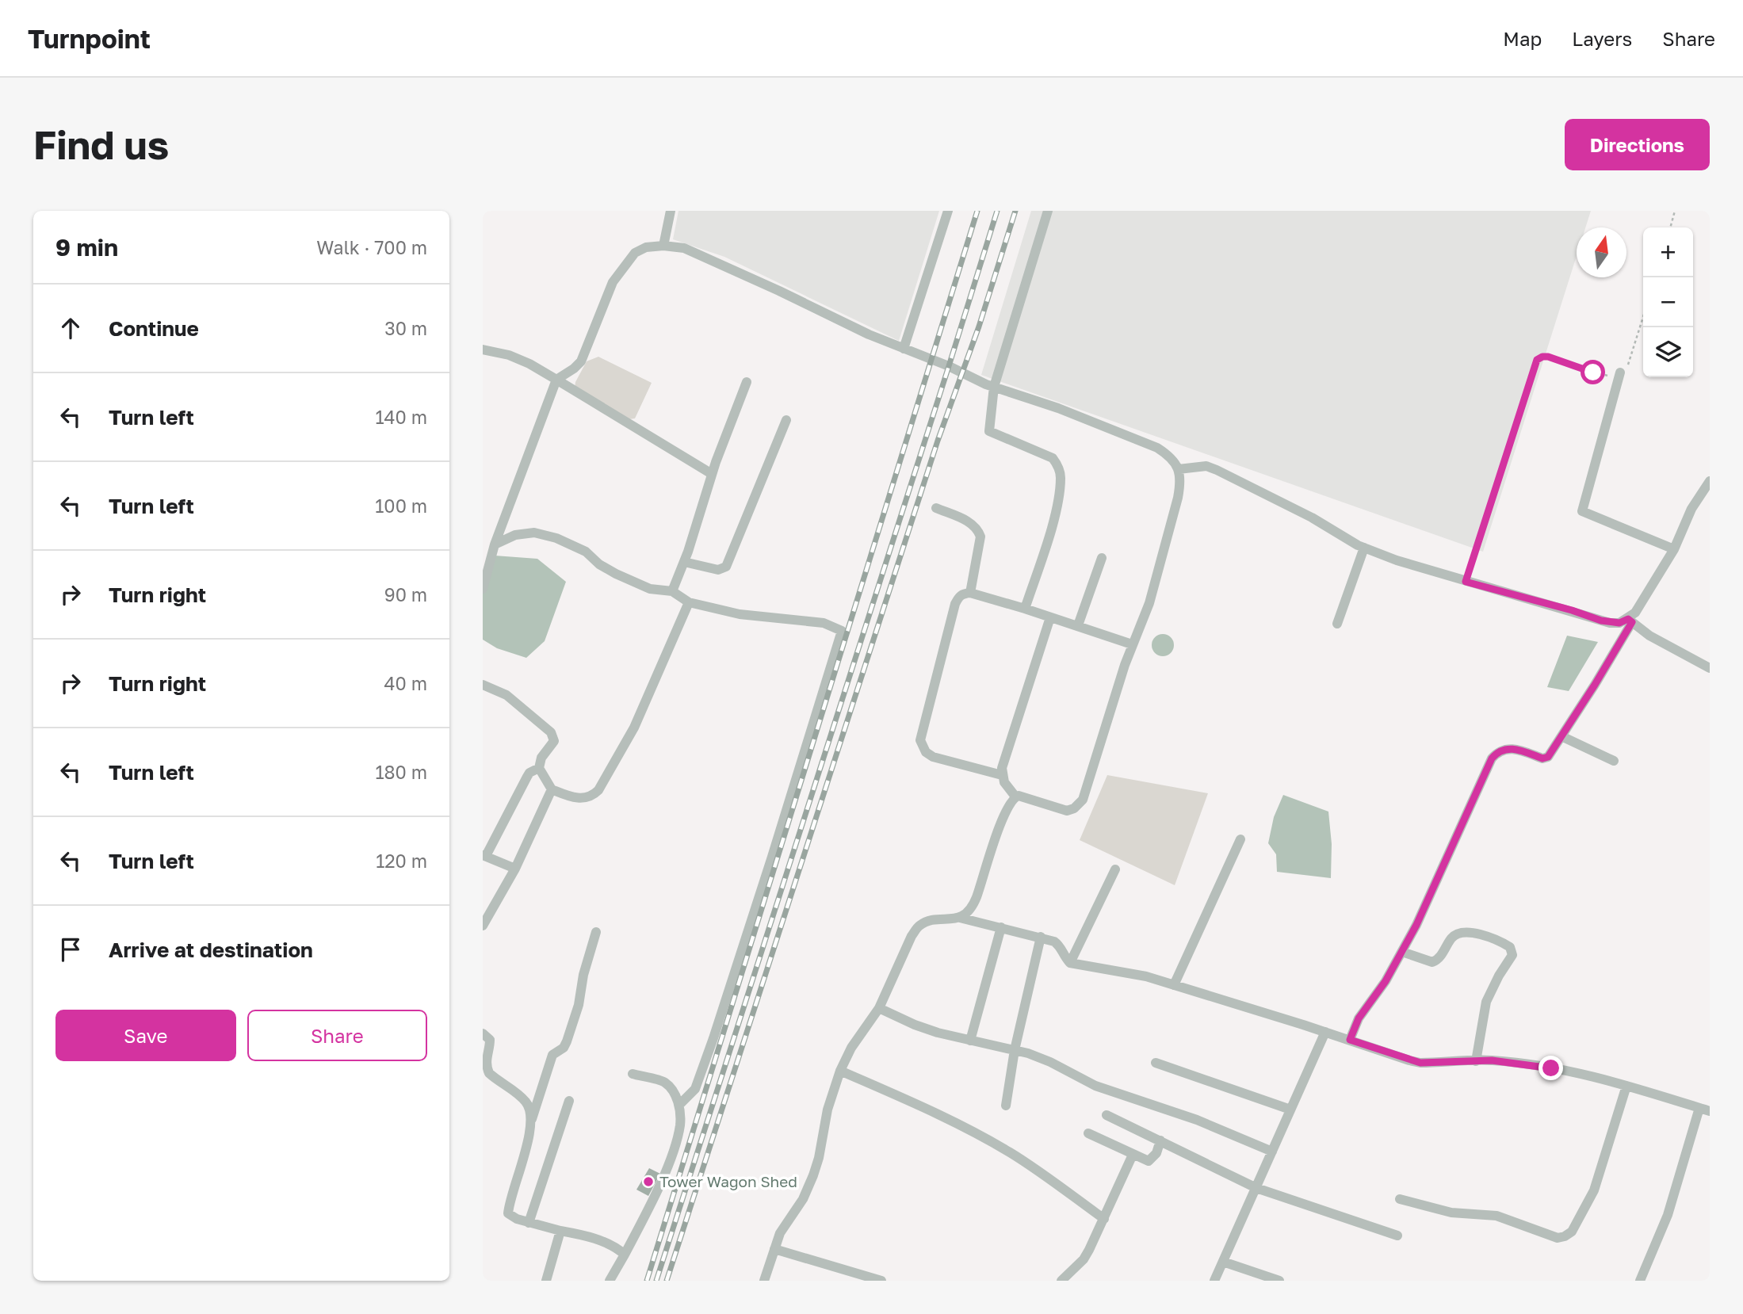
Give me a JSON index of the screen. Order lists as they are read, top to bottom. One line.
{"places":["Tower Wagon Shed"],"north":"top","page":{"header":"Turnpoint","nav":["Map","Layers","Share"],"buttons":["Directions",["Save","Share"]],"title":"Find us","heading":["9 min","Walk · 700 m"],"map_buttons":["+","−"],"list":[["Continue","30 m"],["Turn left","140 m"],["Turn left","100 m"],["Turn right","90 m"],["Turn right","40 m"],["Turn left","180 m"],["Turn left","120 m"],"Arrive at destination"]}}
